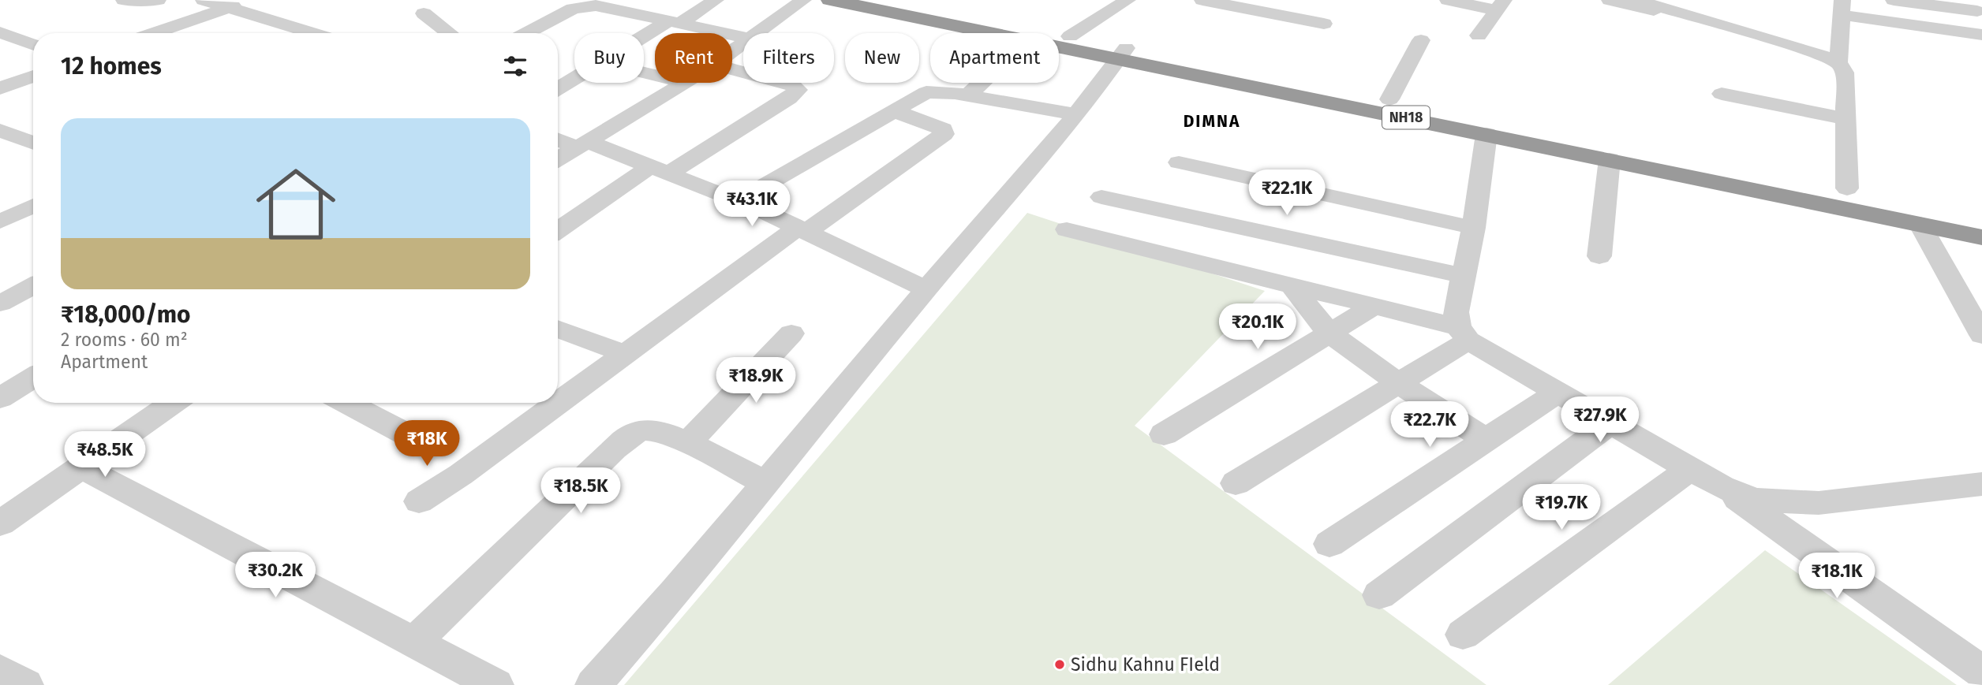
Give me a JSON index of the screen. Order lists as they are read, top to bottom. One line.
{"streets":{"highway":["NH18"]},"districts":["DIMNA"],"places":["Sidhu Kahnu FIeld"],"page":{"chip":["Buy","Rent","Filters","New","Apartment"],"heading":"12 homes","list":[{"name":"₹18,000/mo","note":"2 rooms · 60 m² · Apartment"}],"price":["₹22.1K","₹43.1K","₹20.1K","₹18.9K","₹27.9K","₹22.7K","₹18K","₹48.5K","₹18.5K","₹19.7K","₹30.2K","₹18.1K"]}}
